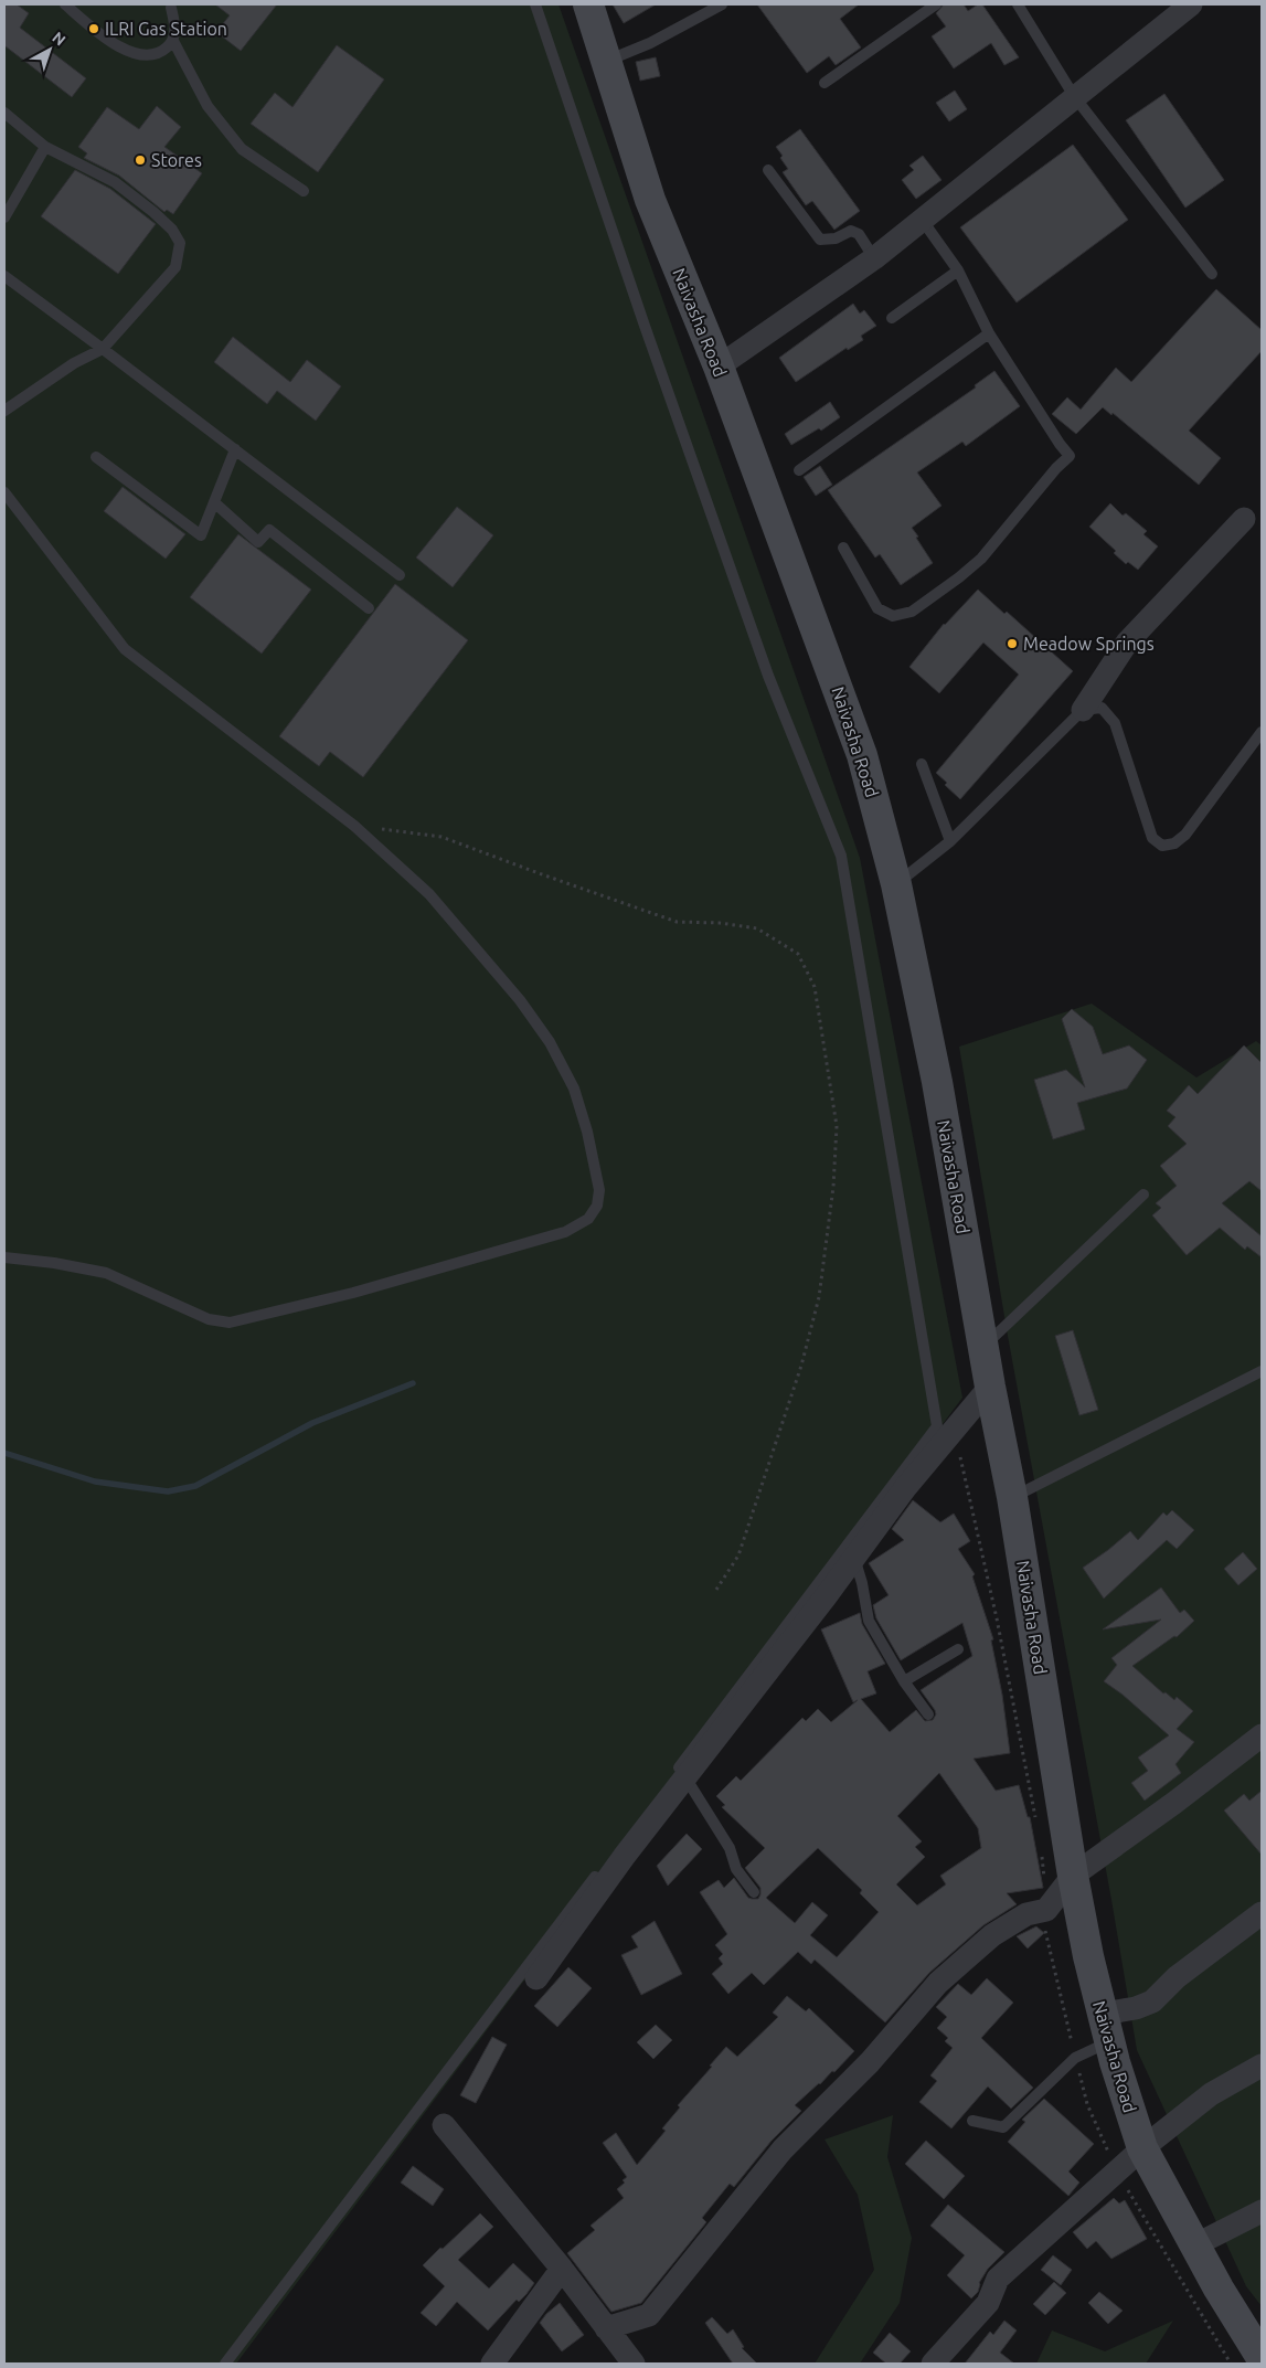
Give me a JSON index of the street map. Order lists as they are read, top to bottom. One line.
{"streets":{"main road":["Naivasha Road"]},"places":["ILRI Gas Station","Stores","Meadow Springs"],"north":"top right"}
